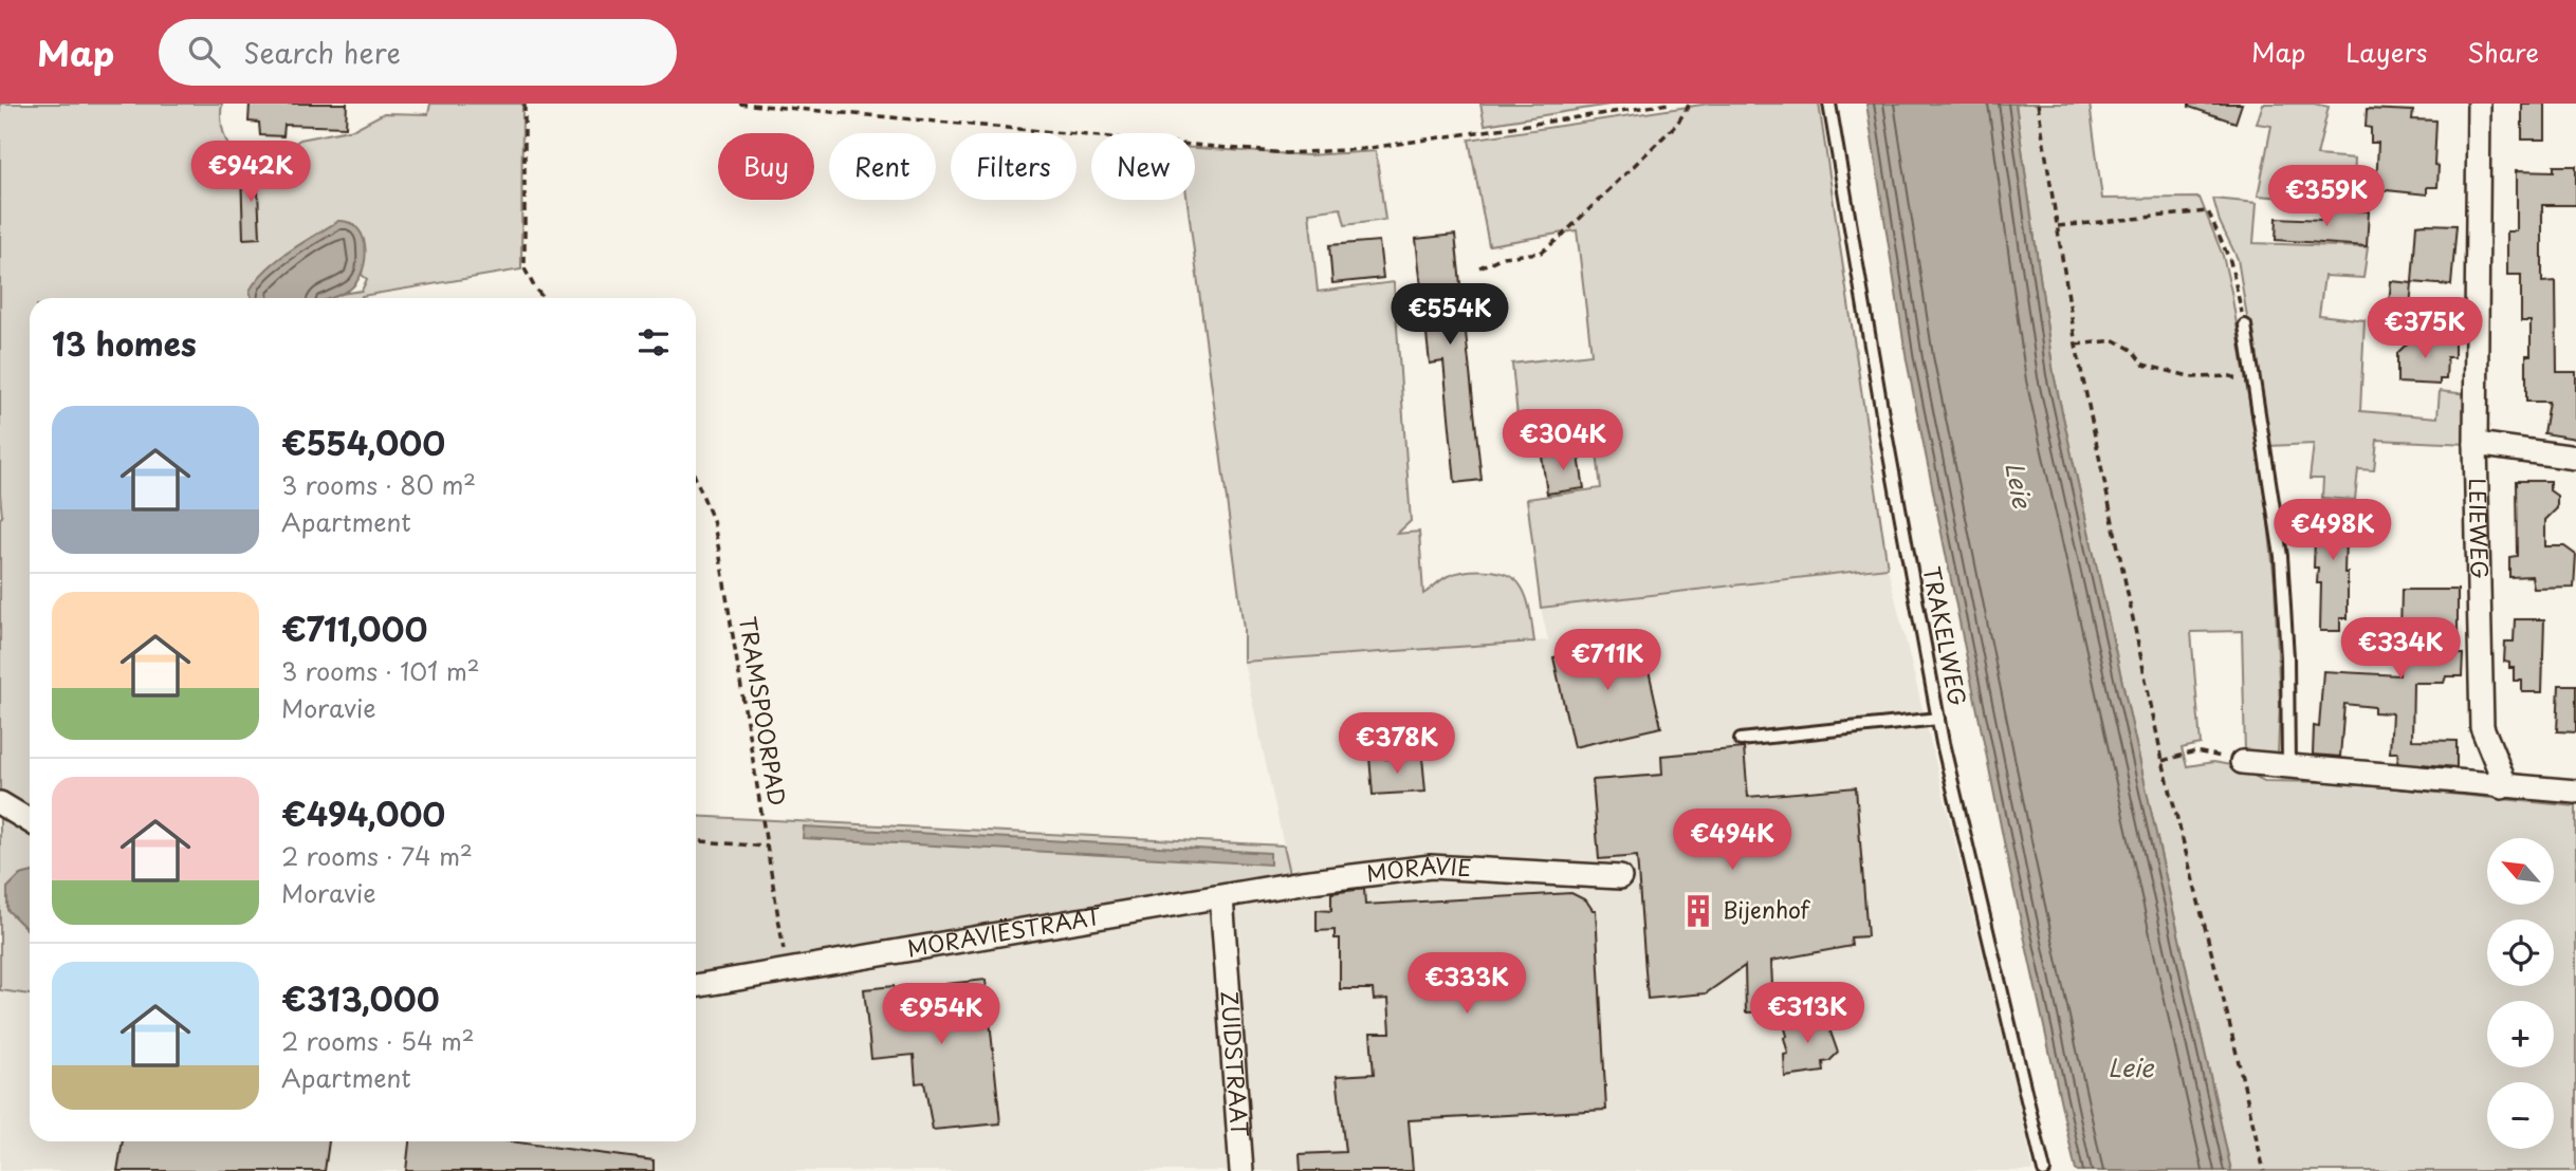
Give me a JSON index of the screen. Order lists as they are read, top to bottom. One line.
{"streets":{"street":["LEIEWEG","MORAVIE","MORAVIËSTRAAT","ZUIDSTRAAT"],"lane":["TRAKELWEG"],"path":["TRAMSPOORPAD"]},"crossings":[["TRAMSPOORPAD","MORAVIËSTRAAT"],["MORAVIE","MORAVIËSTRAAT"],["MORAVIE","ZUIDSTRAAT"]],"water":["Leie"],"places":{"building":["Bijenhof"]},"north":"top left","page":{"header":"Map","search":"Search here","nav":["Map","Layers","Share"],"chip":["Buy","Rent","Filters","New"],"price":["€942K","€359K","€554K","€375K","€304K","€498K","€334K","€711K","€378K","€494K","€333K","€313K","€954K"],"heading":"13 homes","list":[{"name":"€554,000","note":"3 rooms · 80 m² · Apartment"},{"name":"€711,000","note":"3 rooms · 101 m² · Moravie"},{"name":"€494,000","note":"2 rooms · 74 m² · Moravie"},{"name":"€313,000","note":"2 rooms · 54 m² · Apartment"}],"map_buttons":["+","−"]}}
